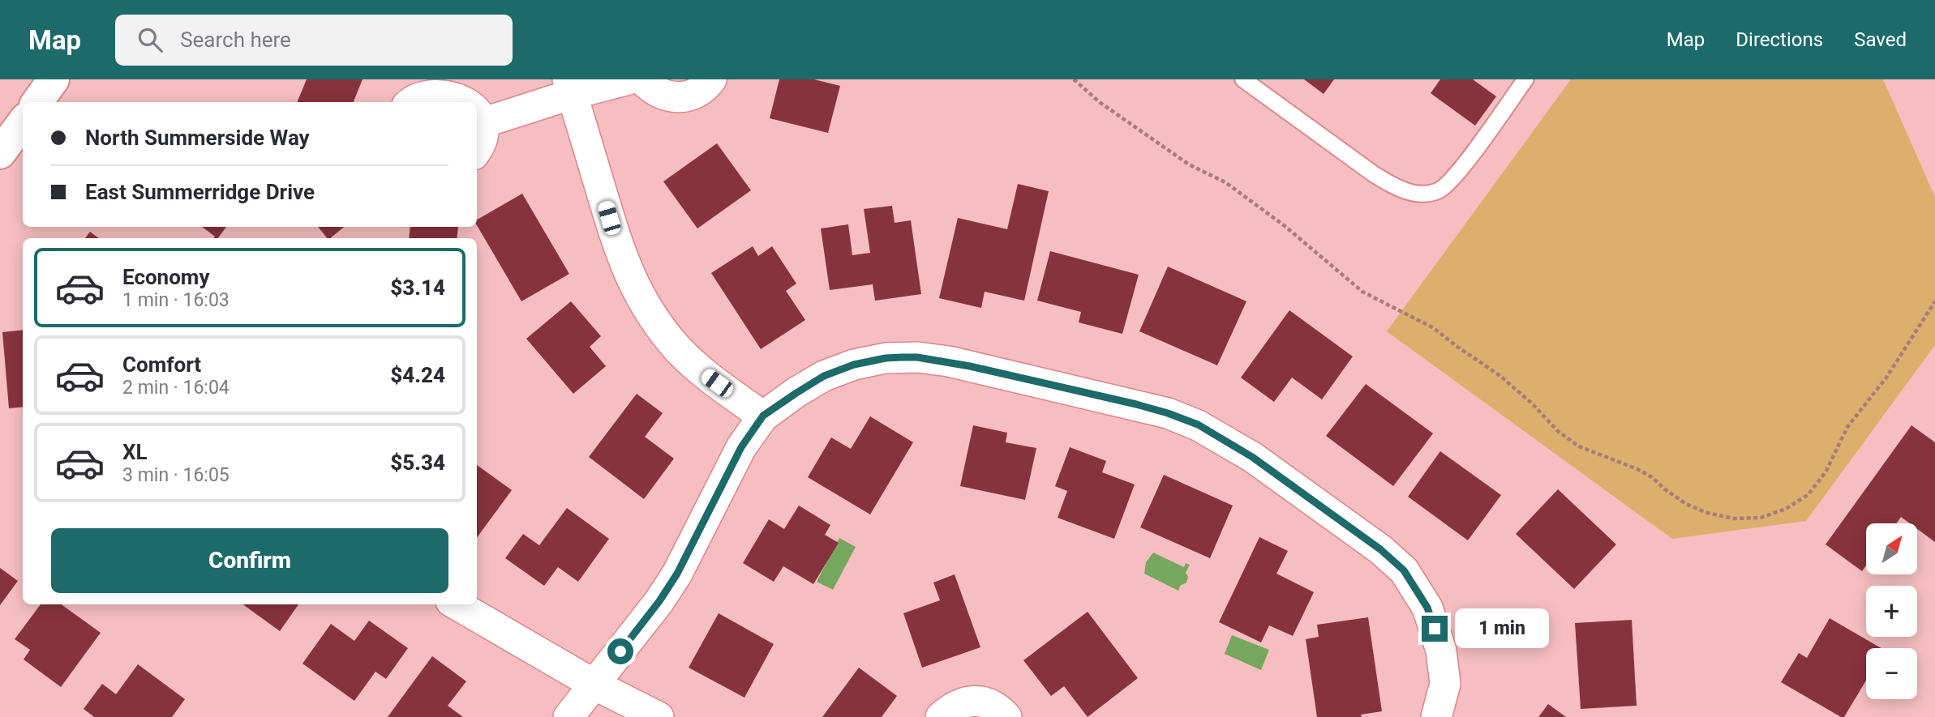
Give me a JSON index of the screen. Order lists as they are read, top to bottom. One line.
{"north":"top right","page":{"header":"Map","search":"Search here","nav":["Map","Directions","Saved"],"banner":["North Summerside Way","East Summerridge Drive"],"list":[{"name":"Economy","note":"1 min · 16:03","value":"$3.14"},{"name":"Comfort","note":"2 min · 16:04","value":"$4.24"},{"name":"XL","note":"3 min · 16:05","value":"$5.34"}],"buttons":"Confirm","map_buttons":["+","−"],"bubble":"1 min"}}
